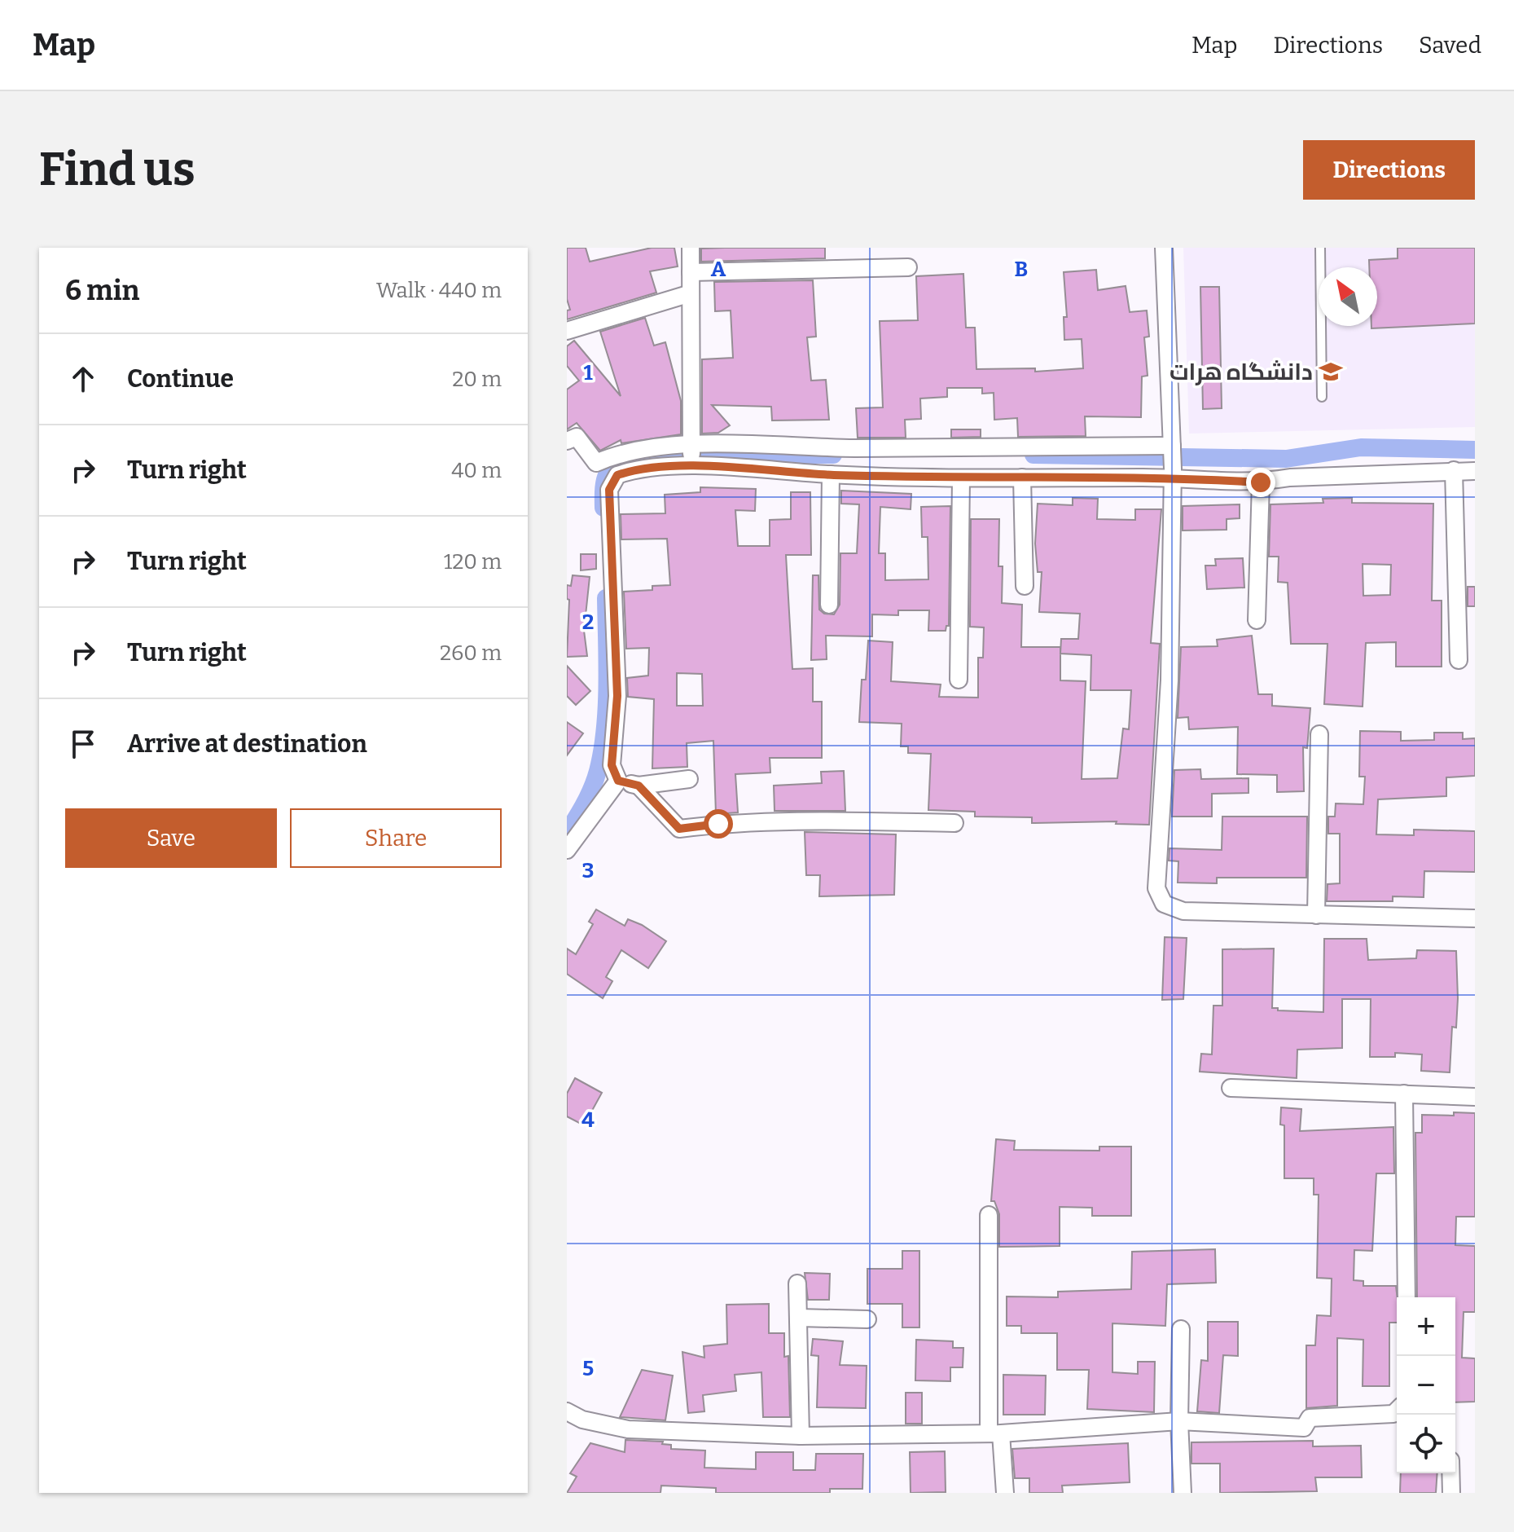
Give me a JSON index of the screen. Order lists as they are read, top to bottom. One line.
{"places":{"school or university":["دانشگاه هرات"]},"north":"top left","page":{"header":"Map","nav":["Map","Directions","Saved"],"buttons":["Directions",["Save","Share"]],"title":"Find us","heading":["6 min","Walk · 440 m"],"list":[["Continue","20 m"],["Turn right","40 m"],["Turn right","120 m"],["Turn right","260 m"],"Arrive at destination"],"map_buttons":["+","−"]},"grid":{"columns":["A","B"],"rows":["1","2","3","4","5"]}}
